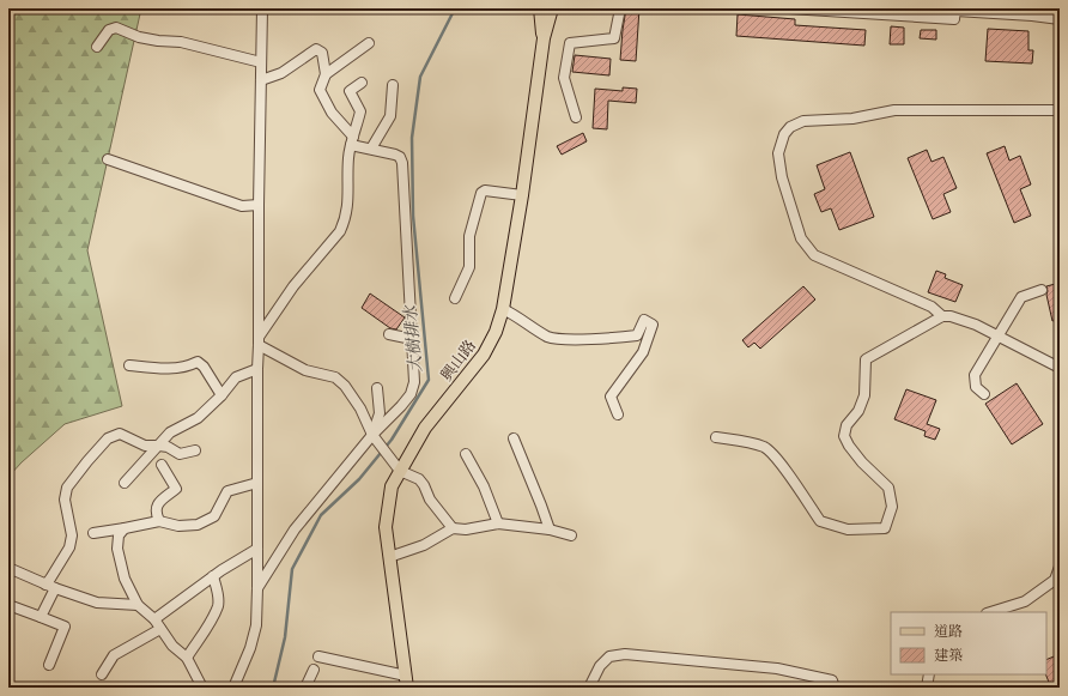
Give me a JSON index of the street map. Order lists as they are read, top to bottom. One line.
{"streets":{"main road":["興山路"]},"water":["大樹排水"],"legend":["道路","建築"]}
